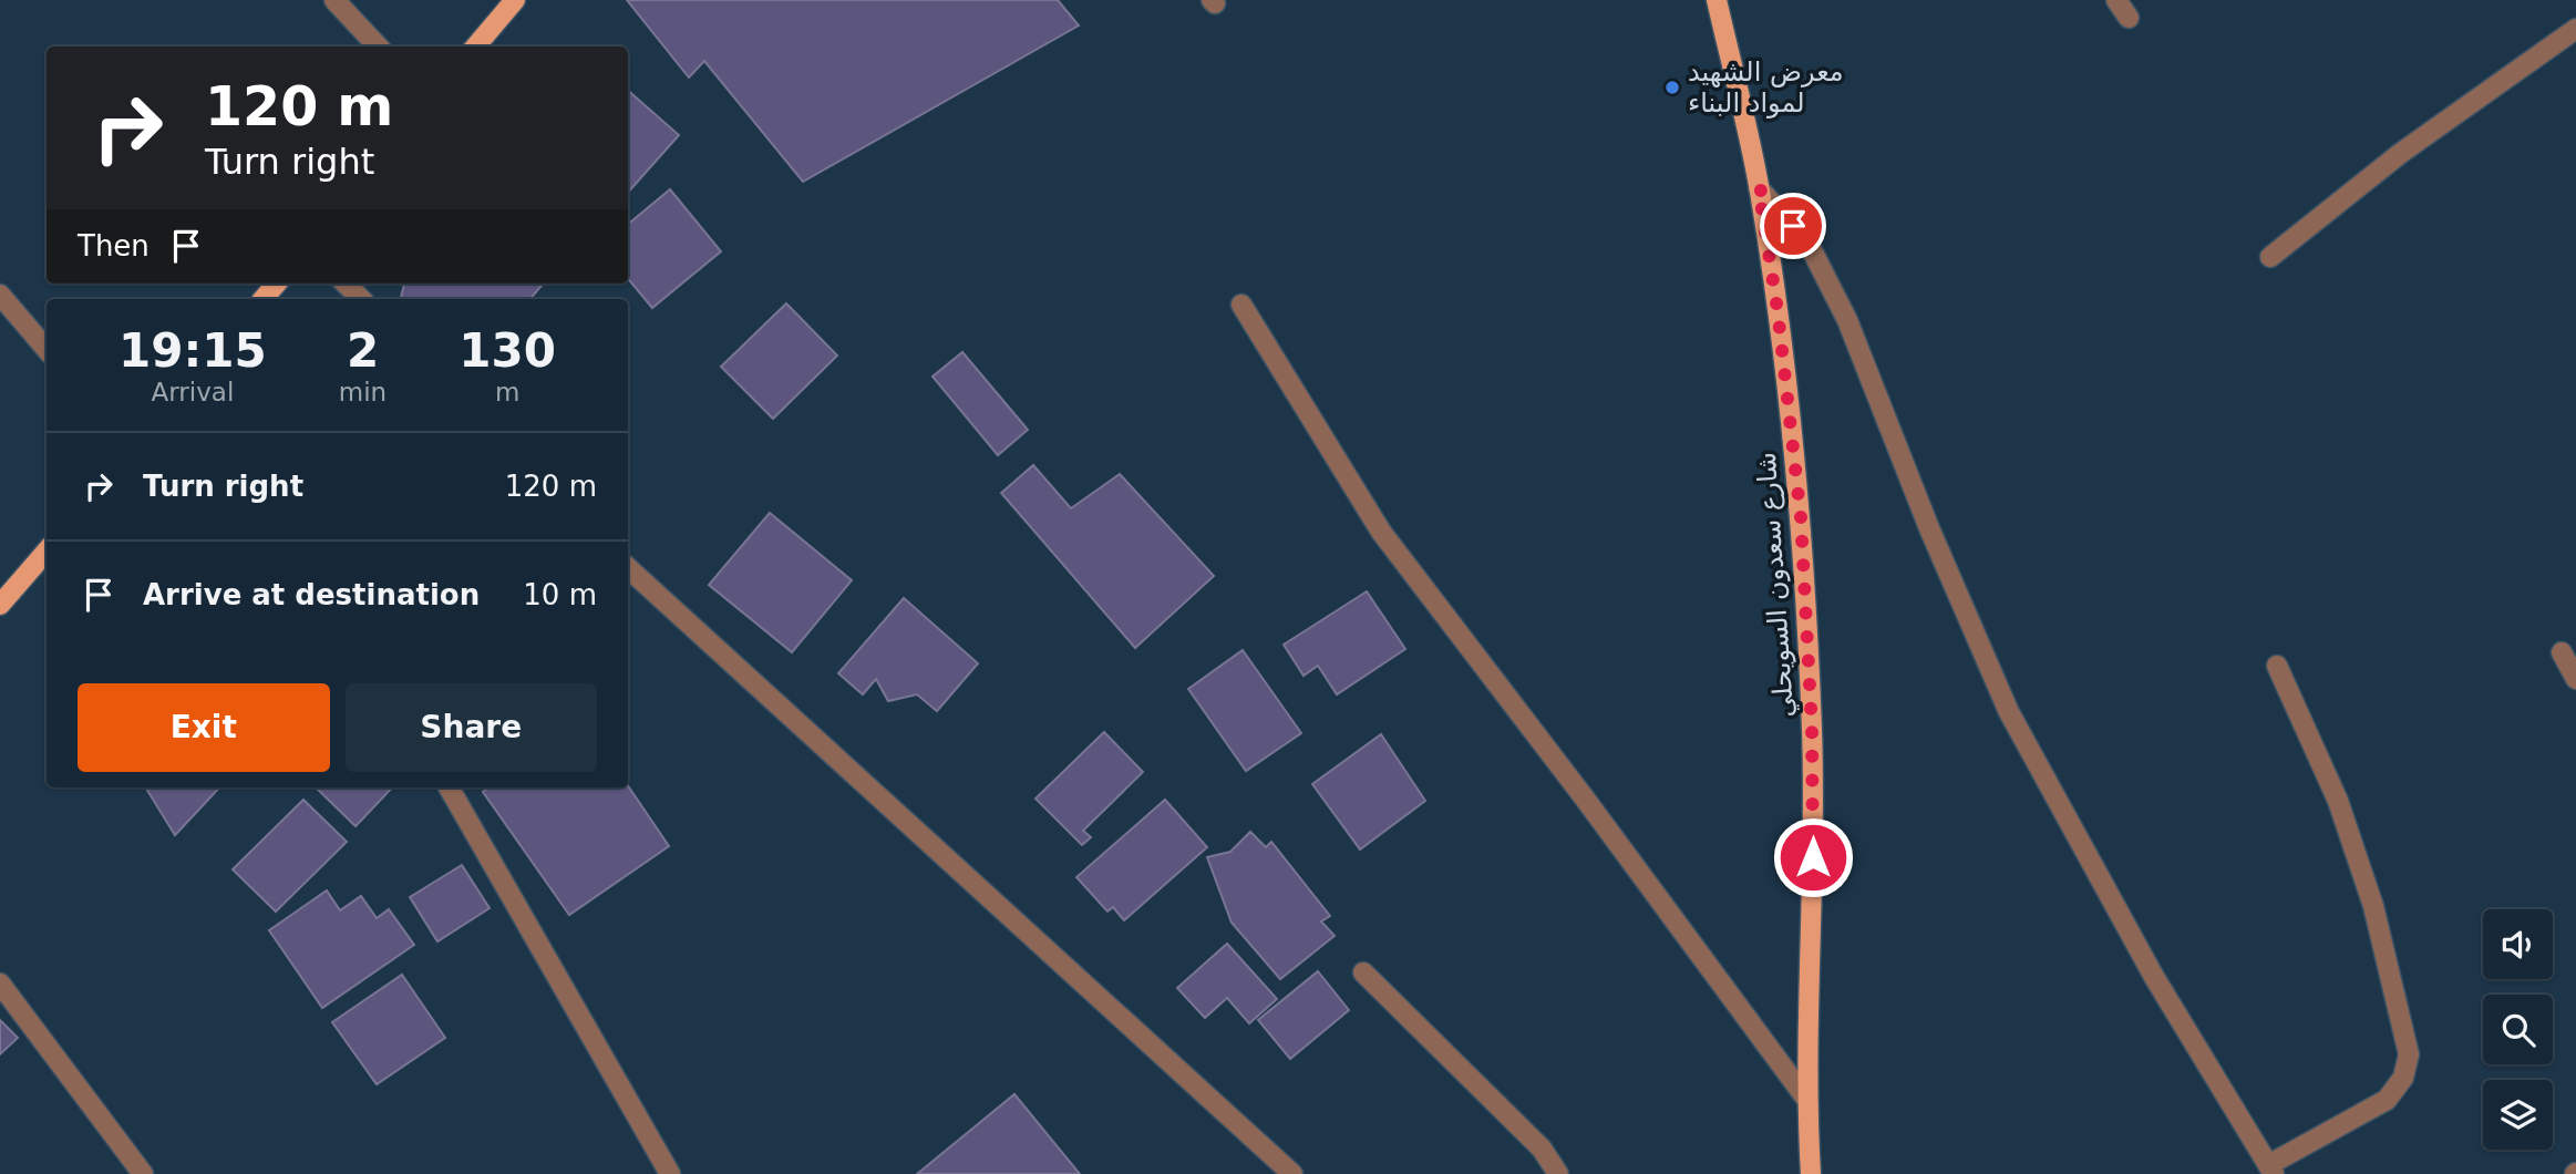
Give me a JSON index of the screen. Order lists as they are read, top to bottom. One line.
{"streets":{"main road":["شارع سعدون السويحلي"]},"places":["معرض الشهيد لمواد البناء"],"page":{"turn":["120 m","Turn right"],"then":"Then","eta":["19:15","Arrival","2","min","130","m"],"list":[{"name":"Turn right","value":"120 m"},{"name":"Arrive at destination","value":"10 m"}],"buttons":["Exit","Share"]}}
